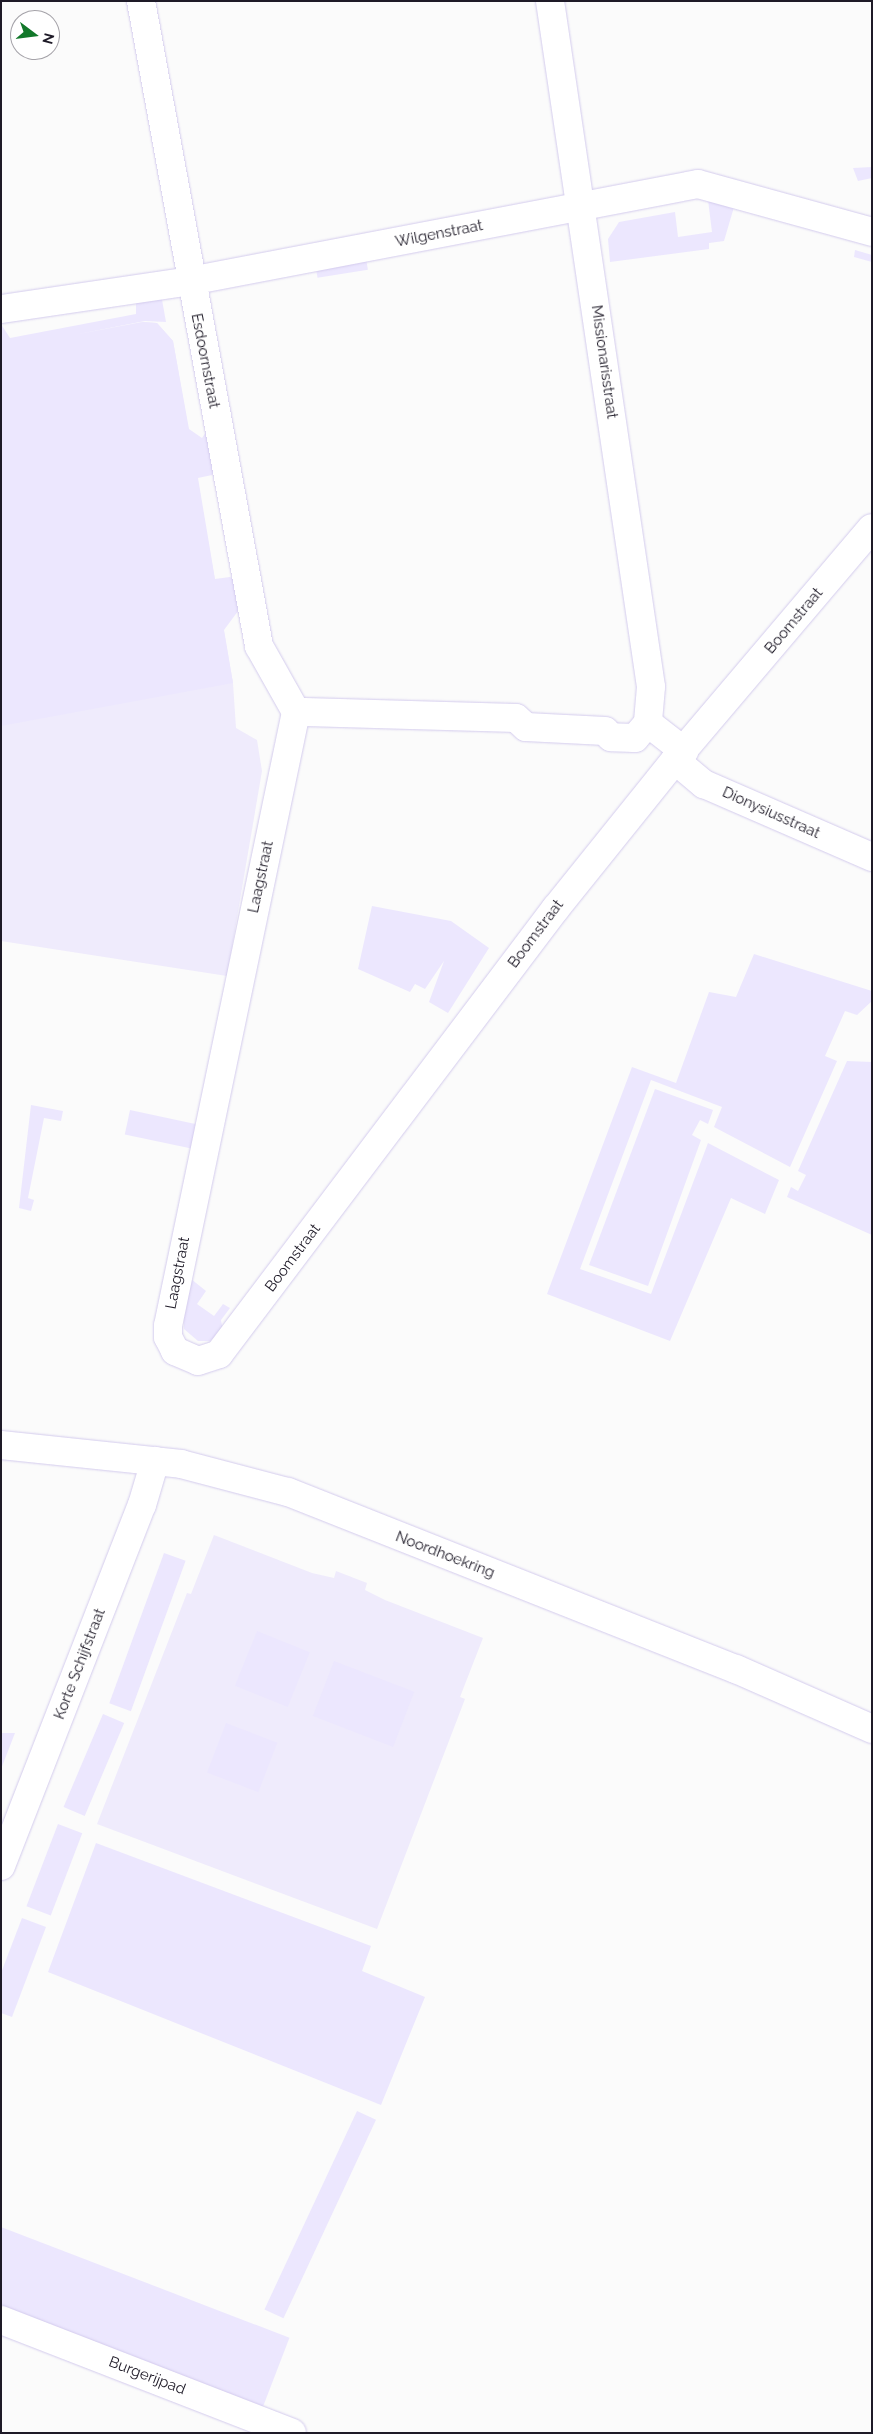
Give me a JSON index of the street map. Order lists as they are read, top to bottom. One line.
{"streets":{"street":["Wilgenstraat","Esdoornstraat","Missionarisstraat","Boomstraat","Dionysiusstraat","Laagstraat","Noordhoekring","Korte Schijfstraat","Burgerijpad"]},"crossings":[["Wilgenstraat","Esdoornstraat"],["Wilgenstraat","Missionarisstraat"],["Esdoornstraat","Laagstraat"],["Missionarisstraat","Dionysiusstraat"],["Boomstraat","Dionysiusstraat"],["Boomstraat","Laagstraat"],["Noordhoekring","Korte Schijfstraat"]],"north":"right"}
